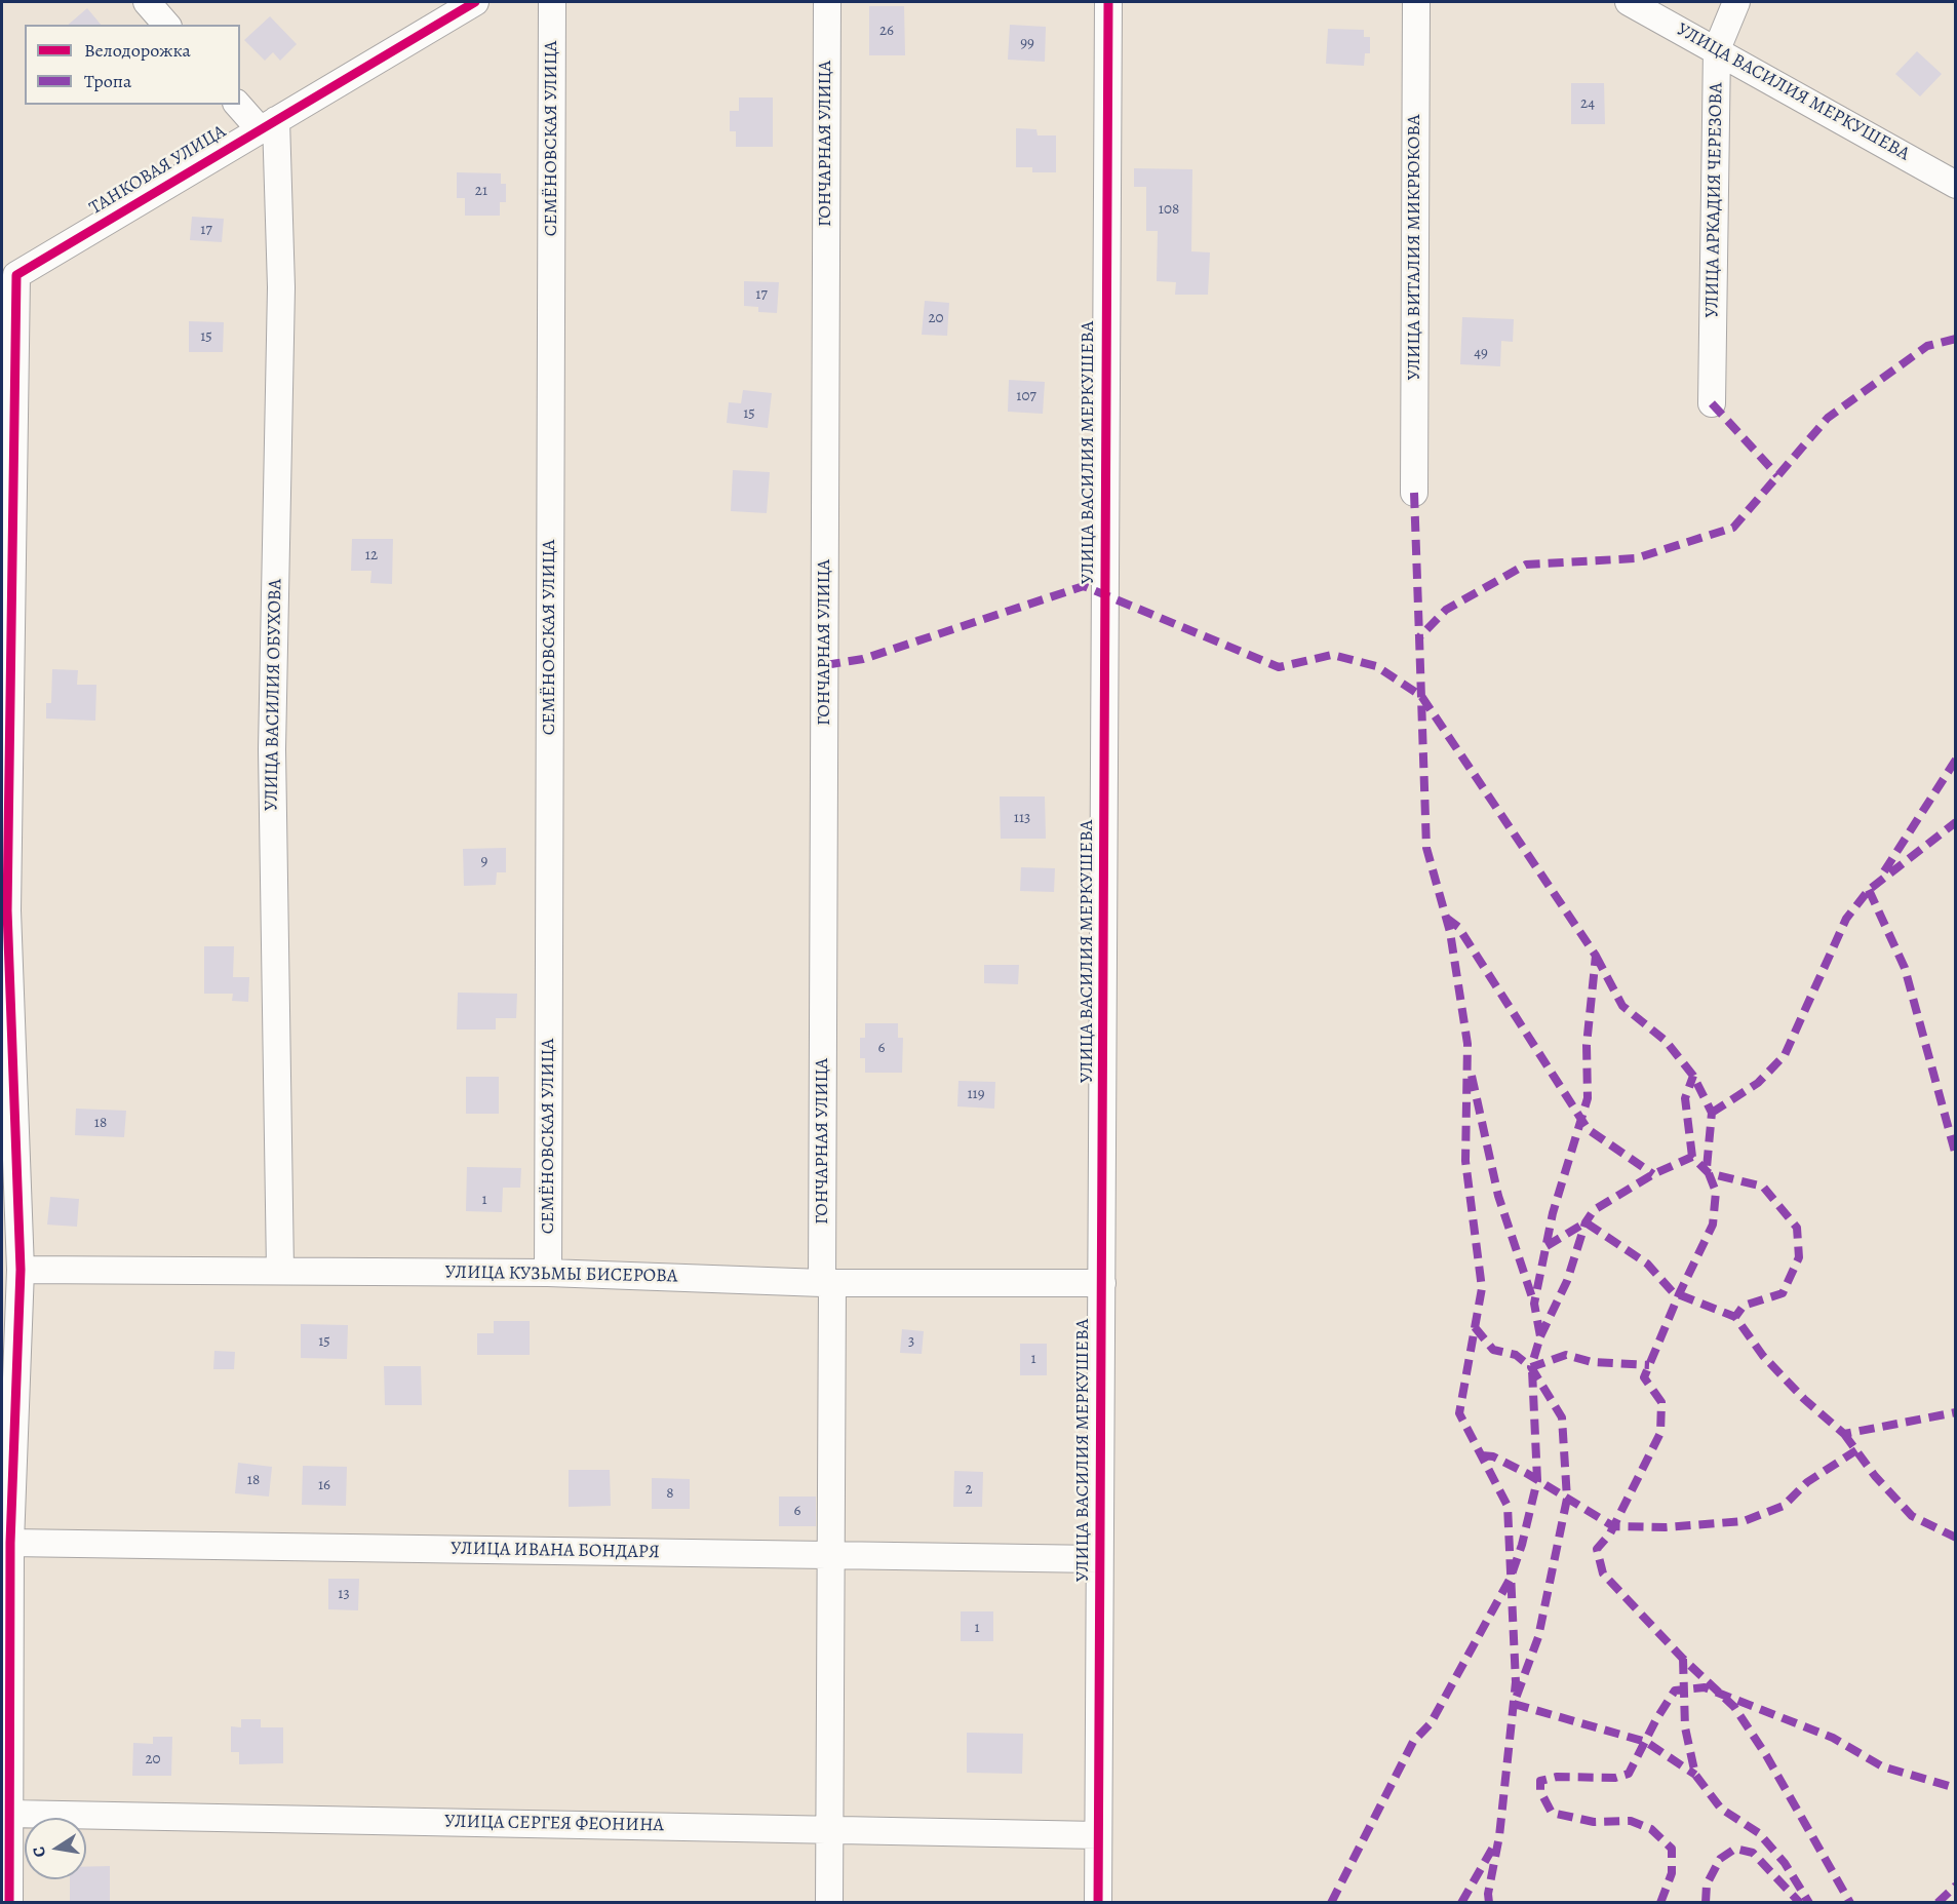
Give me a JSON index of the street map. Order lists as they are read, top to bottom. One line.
{"streets":{"street":["УЛИЦА ВАСИЛИЯ МЕРКУШЕВА","СЕМЁНОВСКАЯ УЛИЦА","ГОНЧАРНАЯ УЛИЦА","ТАНКОВАЯ УЛИЦА","УЛИЦА АРКАДИЯ ЧЕРЕЗОВА","УЛИЦА ВИТАЛИЯ МИКРЮКОВА","УЛИЦА ВАСИЛИЯ ОБУХОВА","УЛИЦА КУЗЬМЫ БИСЕРОВА","УЛИЦА ИВАНА БОНДАРЯ","УЛИЦА СЕРГЕЯ ФЕОНИНА"]},"crossings":[["УЛИЦА ВАСИЛИЯ МЕРКУШЕВА","УЛИЦА АРКАДИЯ ЧЕРЕЗОВА"],["УЛИЦА ВАСИЛИЯ МЕРКУШЕВА","УЛИЦА КУЗЬМЫ БИСЕРОВА"],["УЛИЦА ВАСИЛИЯ МЕРКУШЕВА","УЛИЦА ИВАНА БОНДАРЯ"],["УЛИЦА ВАСИЛИЯ МЕРКУШЕВА","УЛИЦА СЕРГЕЯ ФЕОНИНА"],["СЕМЁНОВСКАЯ УЛИЦА","УЛИЦА КУЗЬМЫ БИСЕРОВА"],["ГОНЧАРНАЯ УЛИЦА","УЛИЦА КУЗЬМЫ БИСЕРОВА"],["ГОНЧАРНАЯ УЛИЦА","УЛИЦА ИВАНА БОНДАРЯ"],["ГОНЧАРНАЯ УЛИЦА","УЛИЦА СЕРГЕЯ ФЕОНИНА"],["ТАНКОВАЯ УЛИЦА","УЛИЦА ВАСИЛИЯ ОБУХОВА"],["ТАНКОВАЯ УЛИЦА","УЛИЦА КУЗЬМЫ БИСЕРОВА"],["УЛИЦА ВАСИЛИЯ ОБУХОВА","УЛИЦА КУЗЬМЫ БИСЕРОВА"]],"house_numbers":["26","99","24","21","108","17","17","20","15","49","107","15","12","113","9","6","119","18","1","15","3","1","18","16","2","8","6","13","1","20"],"legend":["Велодорожка","Тропа"],"north":"left"}
